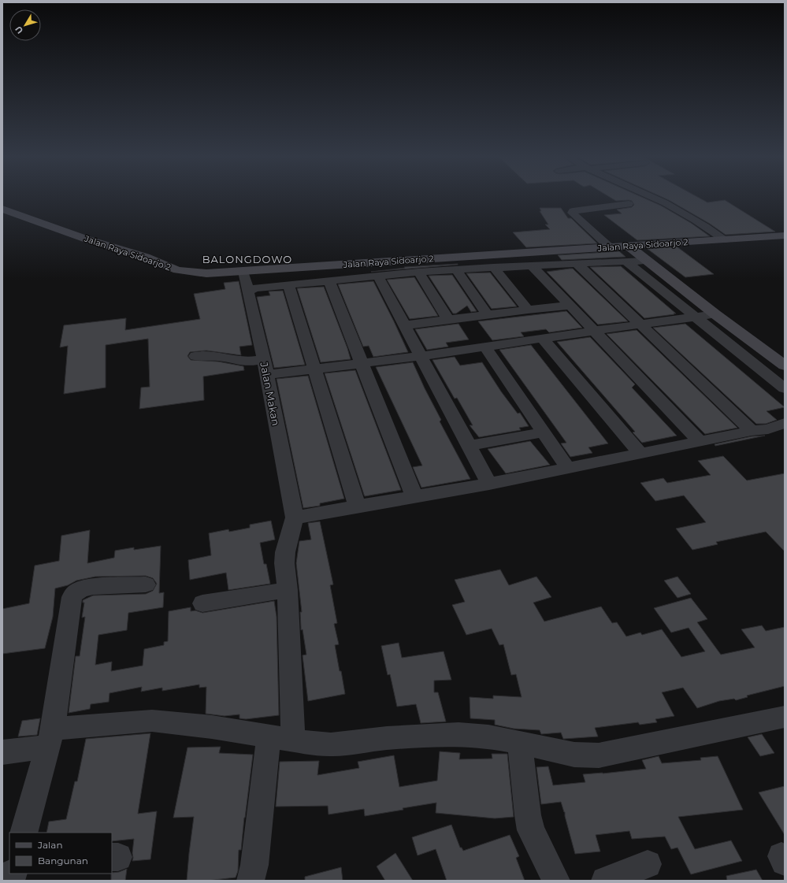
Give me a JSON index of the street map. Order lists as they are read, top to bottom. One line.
{"streets":{"street":["Jalan Raya Sidoarjo 2","Jalan Makan"]},"crossings":[["Jalan Raya Sidoarjo 2","Jalan Makan"]],"districts":["BALONGDOWO"],"legend":["Jalan","Bangunan"],"north":"bottom left"}
